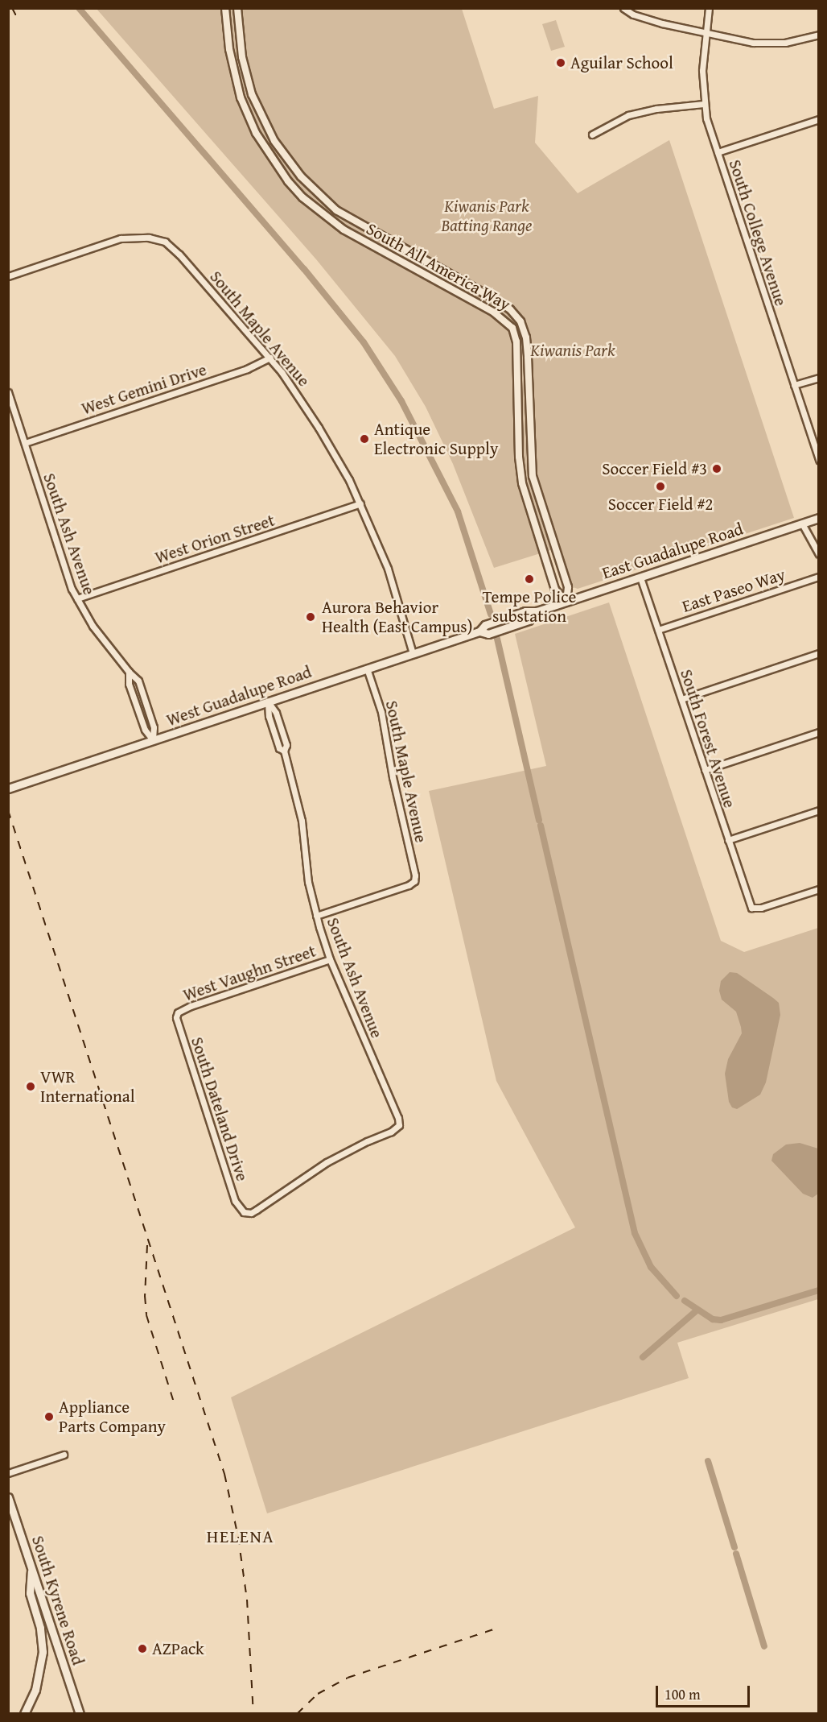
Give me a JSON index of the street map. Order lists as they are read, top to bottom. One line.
{"streets":{"main road":["East Guadalupe Road","West Guadalupe Road","South Kyrene Road"],"street":["South College Avenue","South All America Way","South Maple Avenue","West Gemini Drive","South Ash Avenue","West Orion Street","East Paseo Way","South Forest Avenue","West Vaughn Street","South Dateland Drive"]},"crossings":[["South All America Way","East Guadalupe Road"],["South Maple Avenue","West Gemini Drive"],["South Maple Avenue","South Ash Avenue"],["South Maple Avenue","West Orion Street"],["South Maple Avenue","West Guadalupe Road"],["West Gemini Drive","South Ash Avenue"],["South Ash Avenue","West Orion Street"],["South Ash Avenue","West Guadalupe Road"],["South Ash Avenue","West Vaughn Street"],["South Ash Avenue","South Dateland Drive"],["East Guadalupe Road","West Guadalupe Road"],["East Guadalupe Road","South Forest Avenue"],["East Paseo Way","South Forest Avenue"],["West Vaughn Street","South Dateland Drive"]],"districts":["HELENA"],"parks":["Kiwanis Park Batting Range","Kiwanis Park"],"places":["Aguilar School","Antique Electronic Supply","Soccer Field #3","Soccer Field #2","Tempe Police substation","Aurora Behavior Health (East Campus)","VWR International","Appliance Parts Company","AZPack"],"scale_bar":"100 m"}
